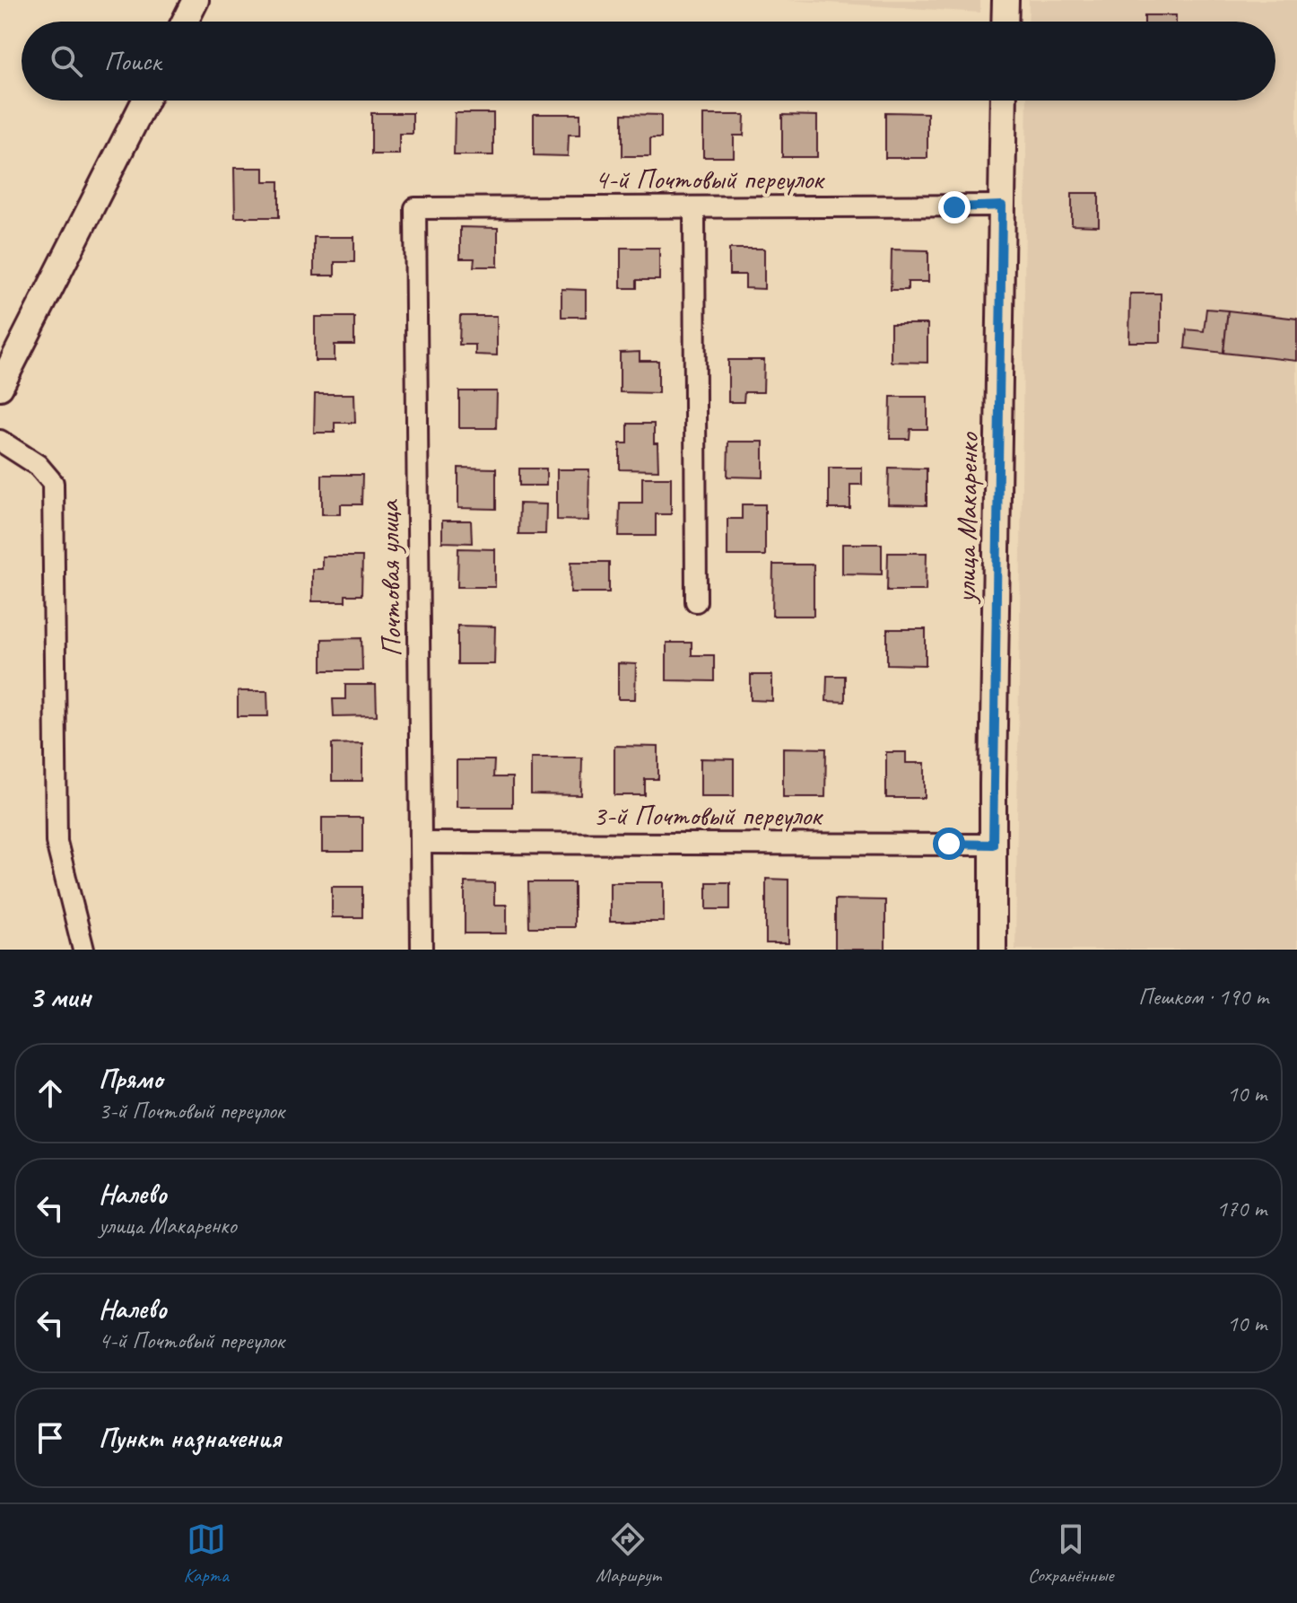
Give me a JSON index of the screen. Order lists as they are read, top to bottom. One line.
{"streets":{"street":["4-й Почтовый переулок","улица Макаренко","Почтовая улица","3-й Почтовый переулок"]},"crossings":[["4-й Почтовый переулок","улица Макаренко"],["4-й Почтовый переулок","Почтовая улица"],["улица Макаренко","3-й Почтовый переулок"],["Почтовая улица","3-й Почтовый переулок"]],"page":{"search":"Поиск","heading":["3 мин","Пешком · 190 m"],"list":[["Прямо","3-й Почтовый переулок","10 m"],["Налево","улица Макаренко","170 m"],["Налево","4-й Почтовый переулок","10 m"],"Пункт назначения"],"nav":["Карта","Маршрут","Сохранённые"]}}
